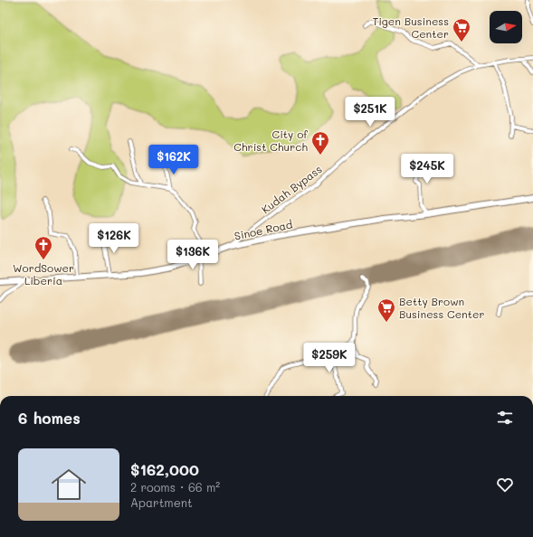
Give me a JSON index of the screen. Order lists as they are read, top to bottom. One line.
{"streets":{"highway":["Sinoe Road"],"street":["Kudah Bypass"]},"crossings":[["Kudah Bypass","Sinoe Road"]],"places":{"supermarket":["Tigen Business Center","Betty Brown Business Center"],"church":["City of Christ Church","WordSower Liberia"]},"north":"right","page":{"price":["$251K","$162K","$245K","$126K","$136K","$259K"],"heading":"6 homes","list":[{"name":"$162,000","note":"2 rooms · 66 m² · Apartment"}]}}
